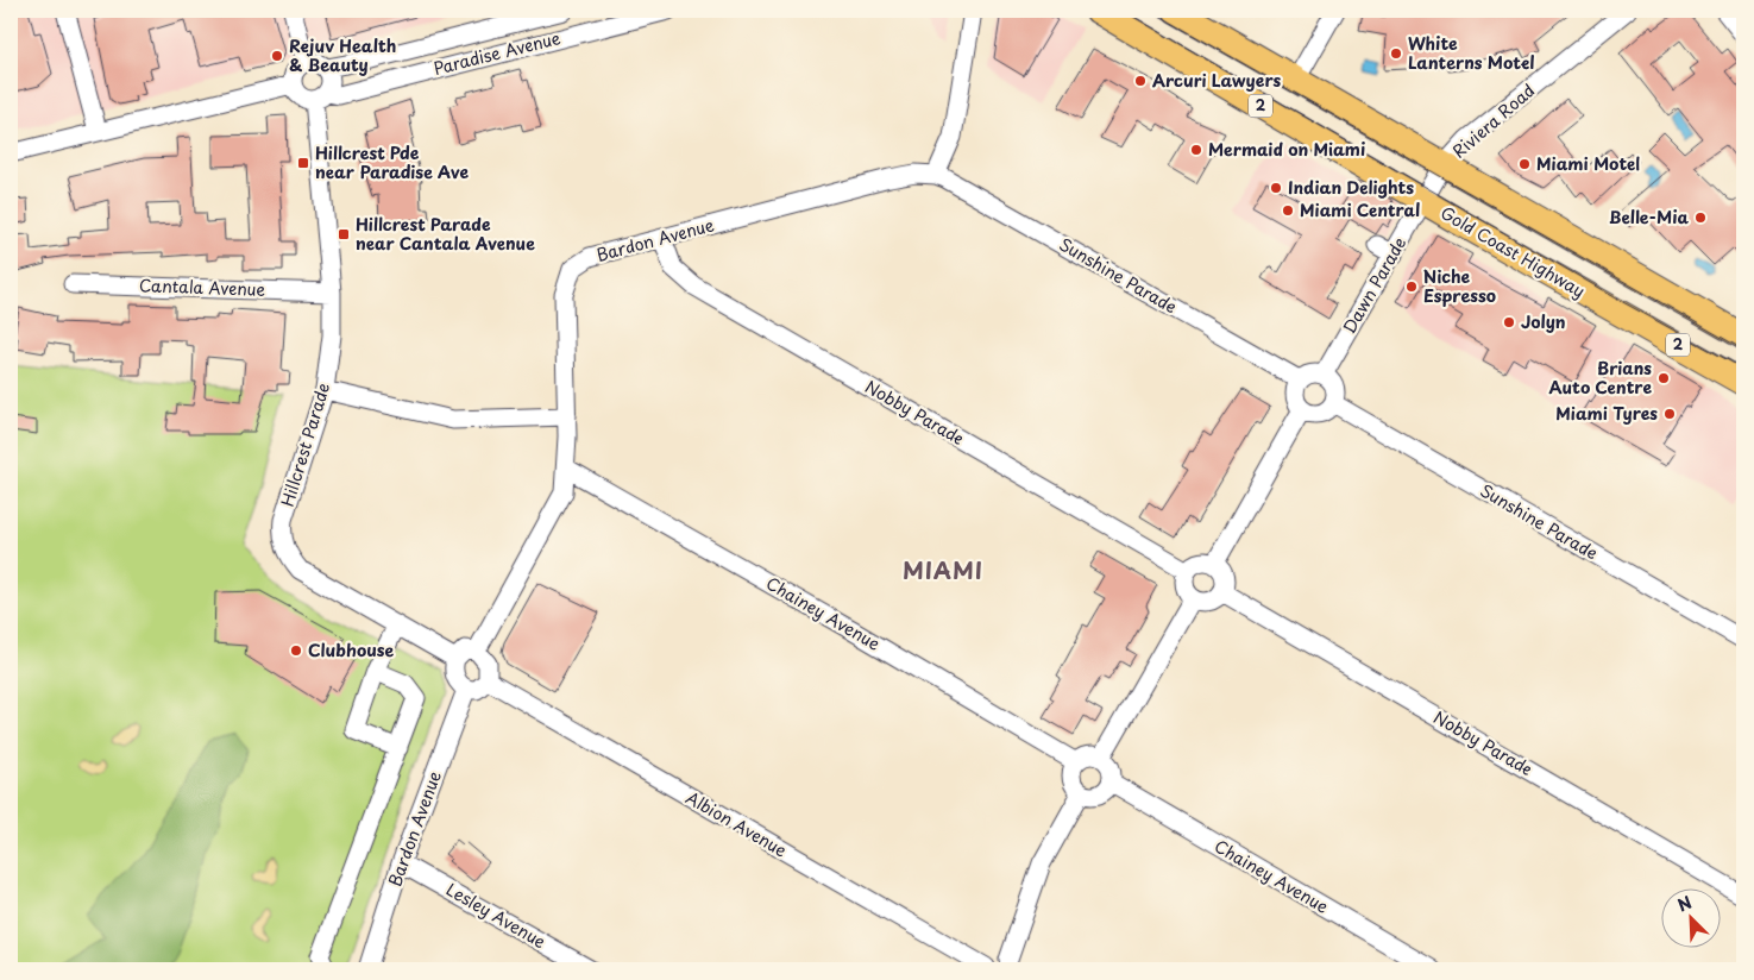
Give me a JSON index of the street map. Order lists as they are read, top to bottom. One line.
{"streets":{"highway":["2","Gold Coast Highway"],"street":["Paradise Avenue","Riviera Road","Bardon Avenue","Sunshine Parade","Dawn Parade","Cantala Avenue","Nobby Parade","Hillcrest Parade","Chainey Avenue","Albion Avenue","Lesley Avenue"]},"crossings":[["Paradise Avenue","Hillcrest Parade"],["2","Riviera Road"],["2","Dawn Parade"],["Riviera Road","Dawn Parade"],["Bardon Avenue","Sunshine Parade"],["Bardon Avenue","Nobby Parade"],["Bardon Avenue","Hillcrest Parade"],["Bardon Avenue","Chainey Avenue"],["Bardon Avenue","Albion Avenue"],["Bardon Avenue","Lesley Avenue"],["Gold Coast Highway","Dawn Parade"],["Sunshine Parade","Dawn Parade"],["Cantala Avenue","Hillcrest Parade"],["Hillcrest Parade","Albion Avenue"]],"districts":["MIAMI"],"places":{"other":["White Lanterns Motel","Rejuv Health & Beauty","Arcuri Lawyers","Mermaid on Miami","Miami Motel","Indian Delights","Miami Central","Belle-Mia","Niche Espresso","Jolyn","Brians Auto Centre","Miami Tyres","Clubhouse"],"transit":["Hillcrest Pde near Paradise Ave","Hillcrest Parade near Cantala Avenue"]},"north":"top left"}
